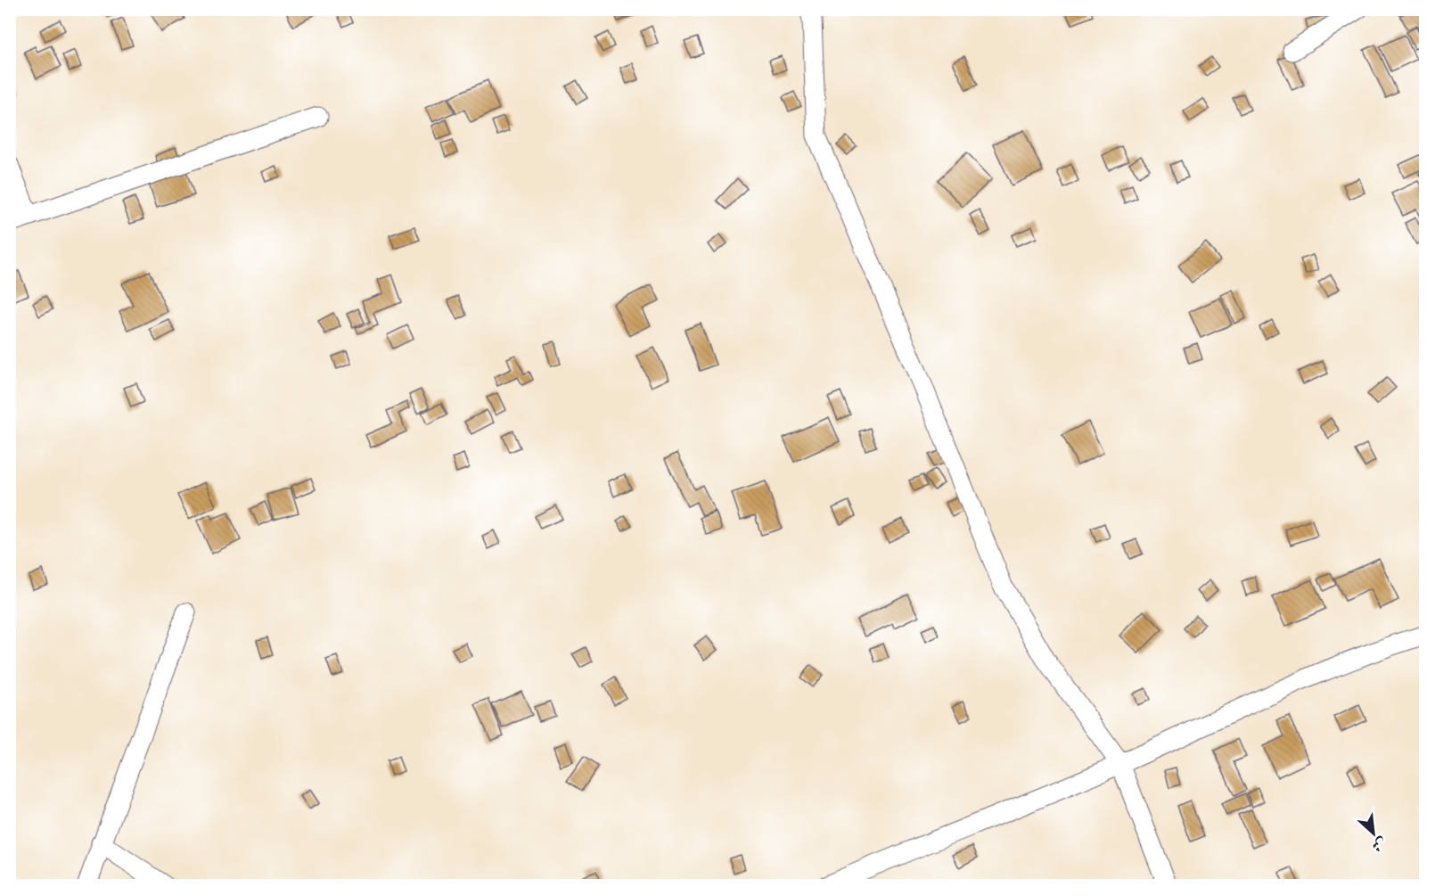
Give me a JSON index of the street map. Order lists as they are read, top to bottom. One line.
{"north":"bottom right"}
